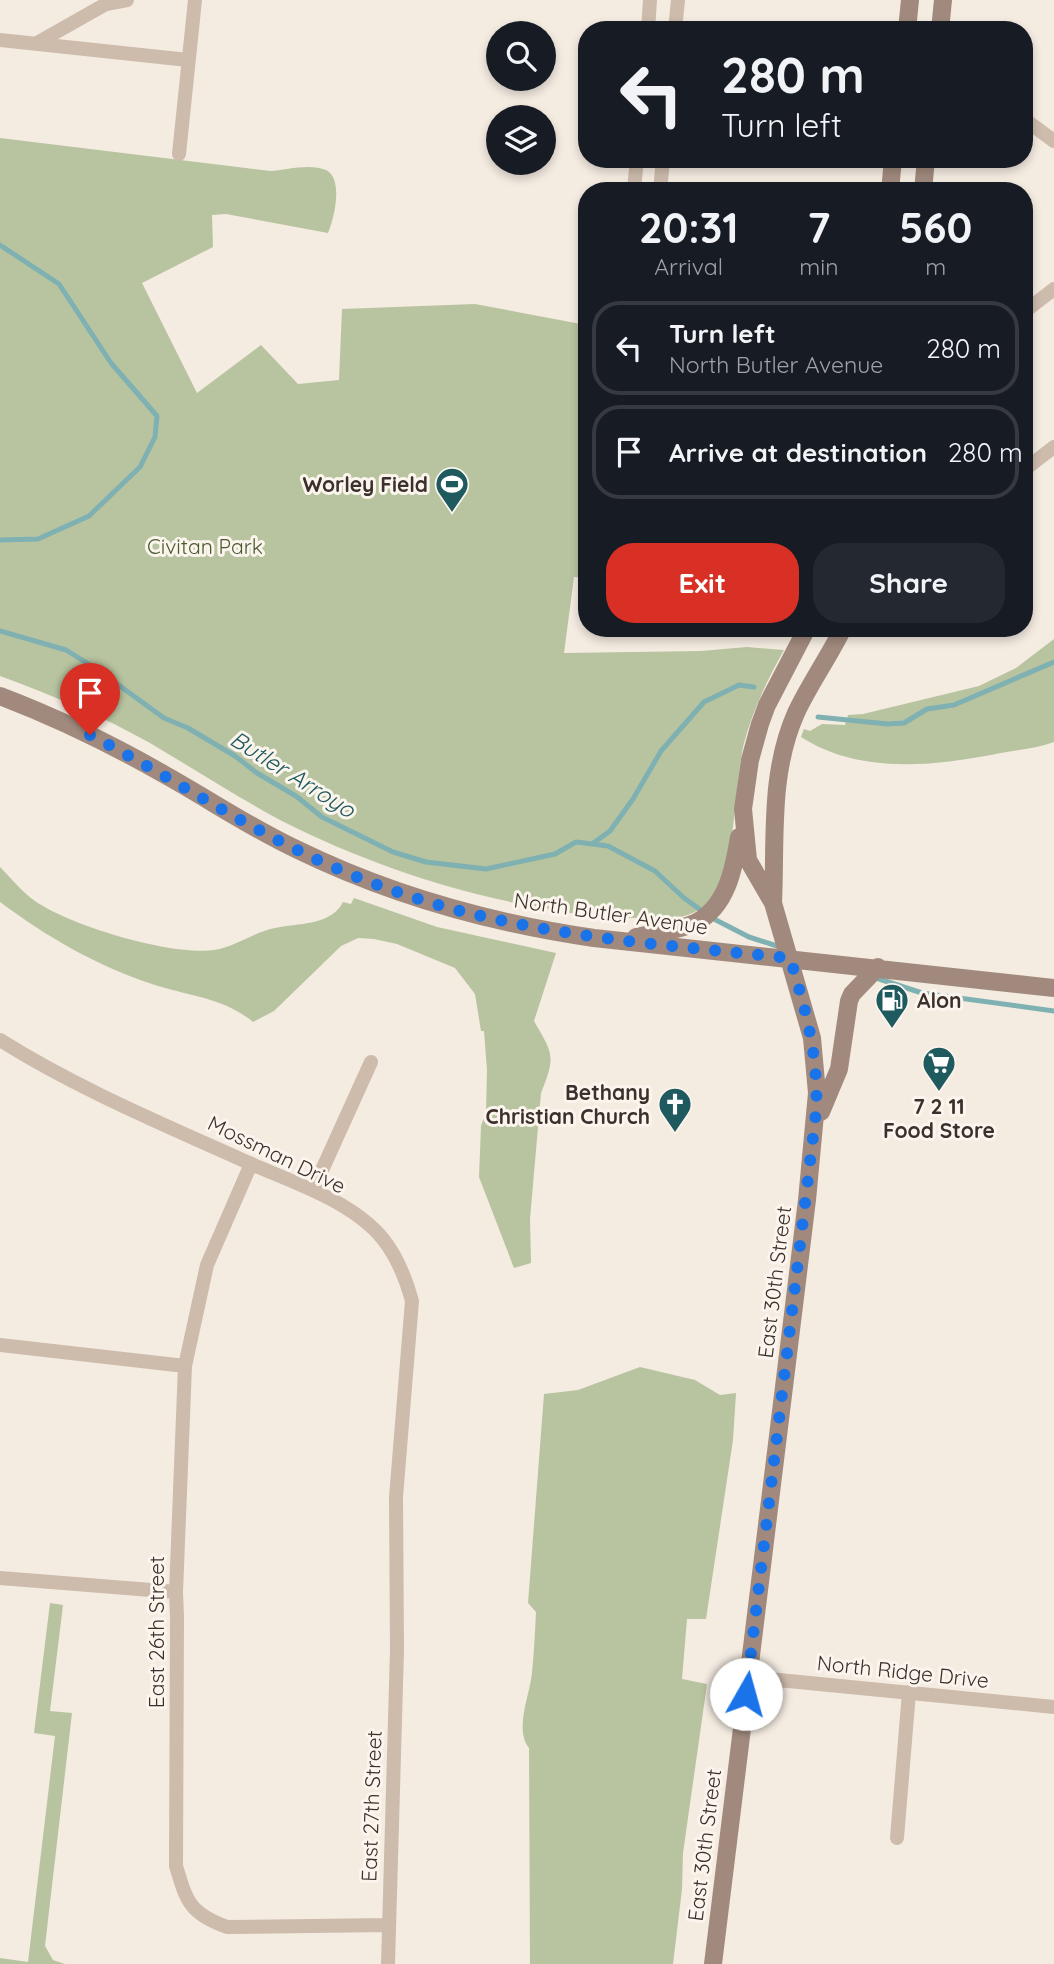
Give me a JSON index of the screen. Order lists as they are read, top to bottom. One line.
{"streets":{"main road":["North Butler Avenue","East 30th Street"],"street":["Mossman Drive","East 26th Street","North Ridge Drive","East 27th Street"]},"crossings":[["North Butler Avenue","East 30th Street"],["Mossman Drive","East 26th Street"],["Mossman Drive","East 27th Street"],["East 30th Street","North Ridge Drive"],["East 26th Street","East 27th Street"]],"water":["Butler Arroyo"],"parks":["Civitan Park"],"places":{"sports":["Worley Field"],"fuel station":["Alon"],"supermarket":["7 2 11 Food Store"],"church":["Bethany Christian Church"]},"page":{"turn":["280 m","Turn left"],"eta":["20:31","Arrival","7","min","560","m"],"list":[{"name":"Turn left","note":"North Butler Avenue","value":"280 m"},{"name":"Arrive at destination","value":"280 m"}],"buttons":["Exit","Share"]}}
